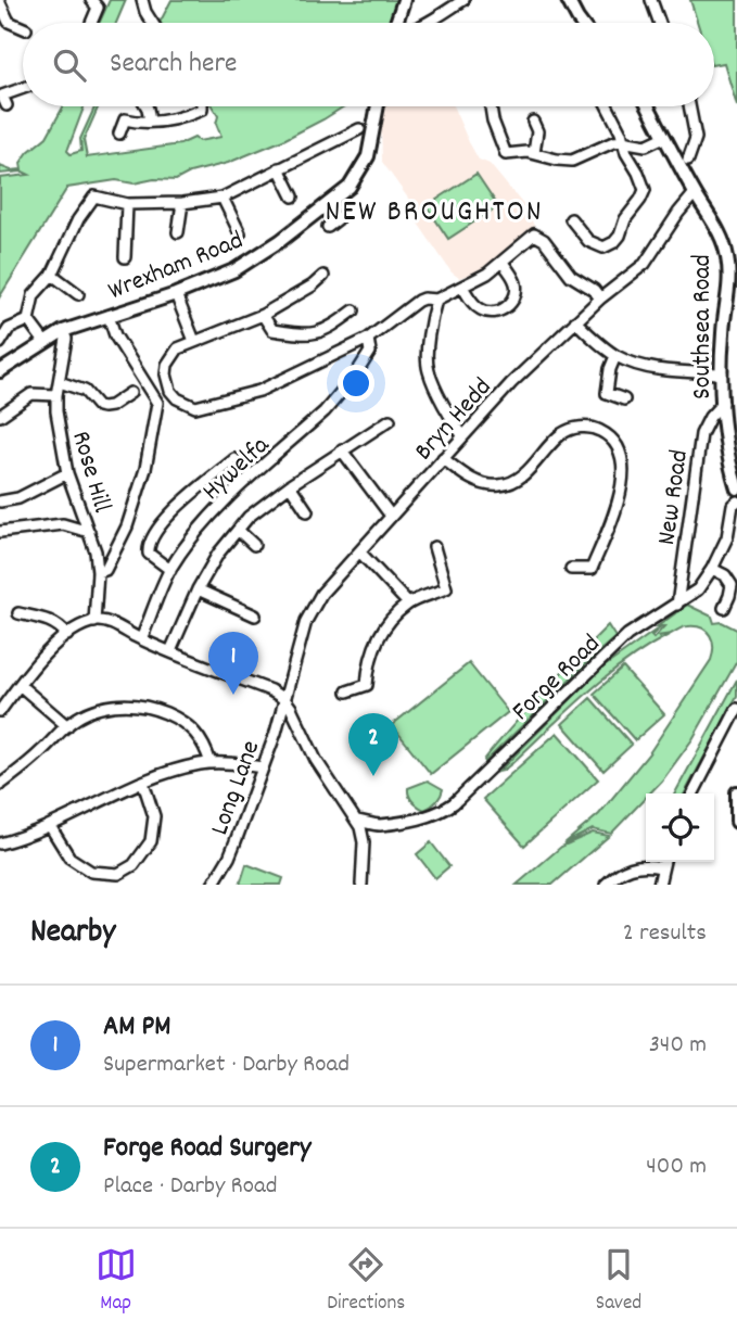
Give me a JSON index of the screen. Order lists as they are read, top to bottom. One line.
{"streets":{"main road":["Wrexham Road","Southsea Road"],"street":["Bryn Hedd","Hywelfa","Rose Hill","New Road","Forge Road","Long Lane"]},"crossings":[["Wrexham Road","Rose Hill"],["Southsea Road","Bryn Hedd"],["Southsea Road","New Road"],["Bryn Hedd","Long Lane"],["New Road","Forge Road"]],"districts":["NEW BROUGHTON"],"page":{"search":"Search here","pins":["1","2"],"heading":["Nearby","2 results"],"list":[{"mark":"1","name":"AM PM","note":"Supermarket · Darby Road","value":"340 m"},{"mark":"2","name":"Forge Road Surgery","note":"Place · Darby Road","value":"400 m"}],"nav":["Map","Directions","Saved"]}}
